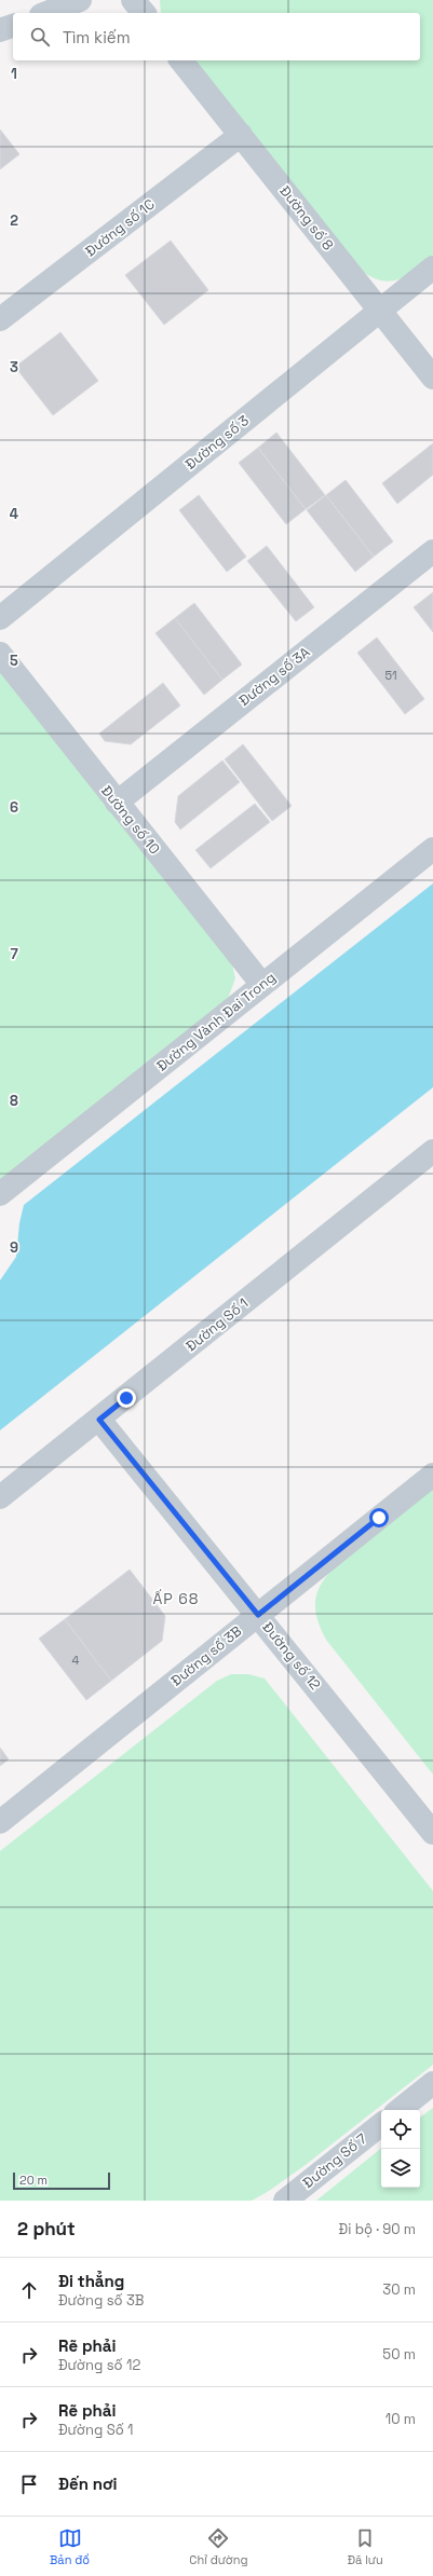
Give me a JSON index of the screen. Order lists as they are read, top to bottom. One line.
{"streets":{"street":["Đường số 8","Đường số 1C","Đường số 3","Đường số 3A","Đường số 10","Đường Vành Đai Trong","Đường Số 1","Đường số 3B","Đường số 12","Đường Số 7"]},"crossings":[["Đường số 8","Đường số 1C"],["Đường số 8","Đường số 3"],["Đường số 3A","Đường số 10"],["Đường số 10","Đường Vành Đai Trong"],["Đường Số 1","Đường số 12"],["Đường số 3B","Đường số 12"]],"districts":["ẤP 68"],"house_numbers":["51","4"],"scale_bar":"20 m","page":{"search":"Tìm kiếm","scale":"20 m","heading":["2 phút","Đi bộ · 90 m"],"list":[["Đi thẳng","Đường số 3B","30 m"],["Rẽ phải","Đường số 12","50 m"],["Rẽ phải","Đường Số 1","10 m"],"Đến nơi"],"nav":["Bản đồ","Chỉ đường","Đã lưu"]},"grid":{"rows":["1","2","3","4","5","6","7","8","9"]}}
